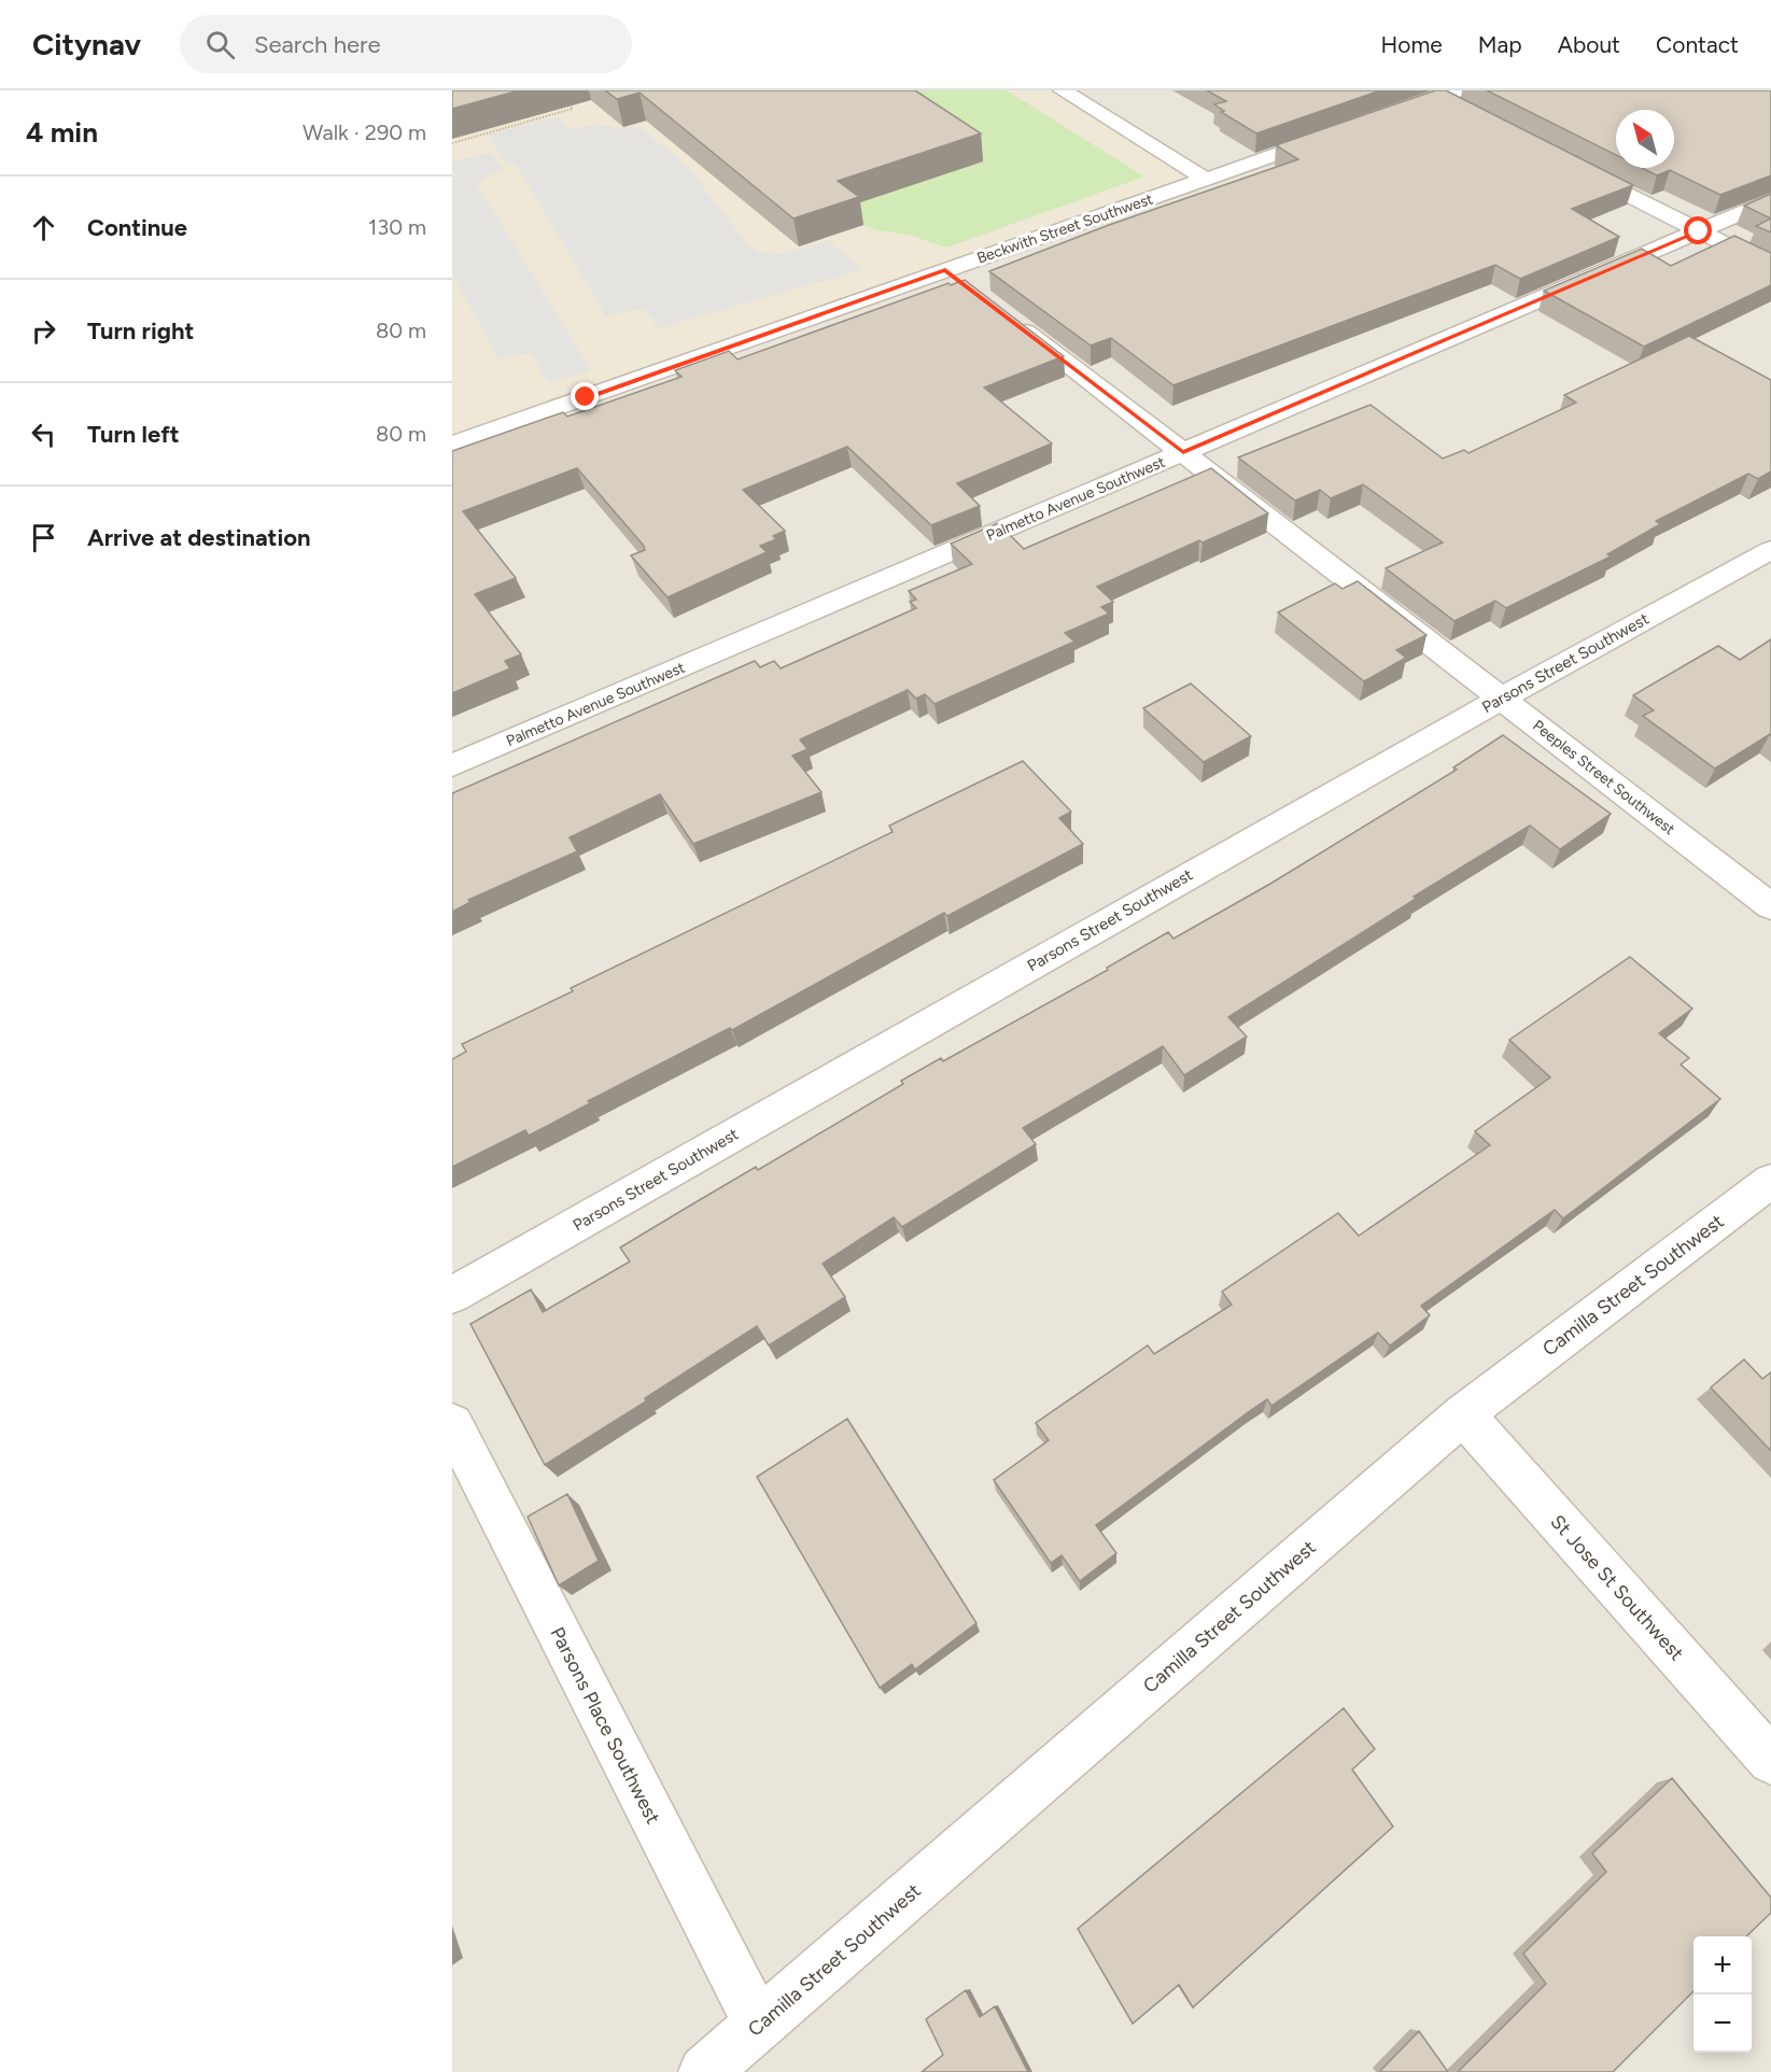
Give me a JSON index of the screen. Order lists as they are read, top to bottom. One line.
{"streets":{"street":["Beckwith Street Southwest","Palmetto Avenue Southwest","Parsons Street Southwest","Peeples Street Southwest","Camilla Street Southwest","St Jose St Southwest","Parsons Place Southwest"]},"crossings":[["Palmetto Avenue Southwest","Peeples Street Southwest"],["Parsons Street Southwest","Peeples Street Southwest"],["Camilla Street Southwest","St Jose St Southwest"],["Camilla Street Southwest","Parsons Place Southwest"]],"north":"top left","page":{"header":"Citynav","search":"Search here","nav":["Home","Map","About","Contact"],"heading":["4 min","Walk · 290 m"],"list":[["Continue","130 m"],["Turn right","80 m"],["Turn left","80 m"],"Arrive at destination"],"map_buttons":["+","−"]}}
